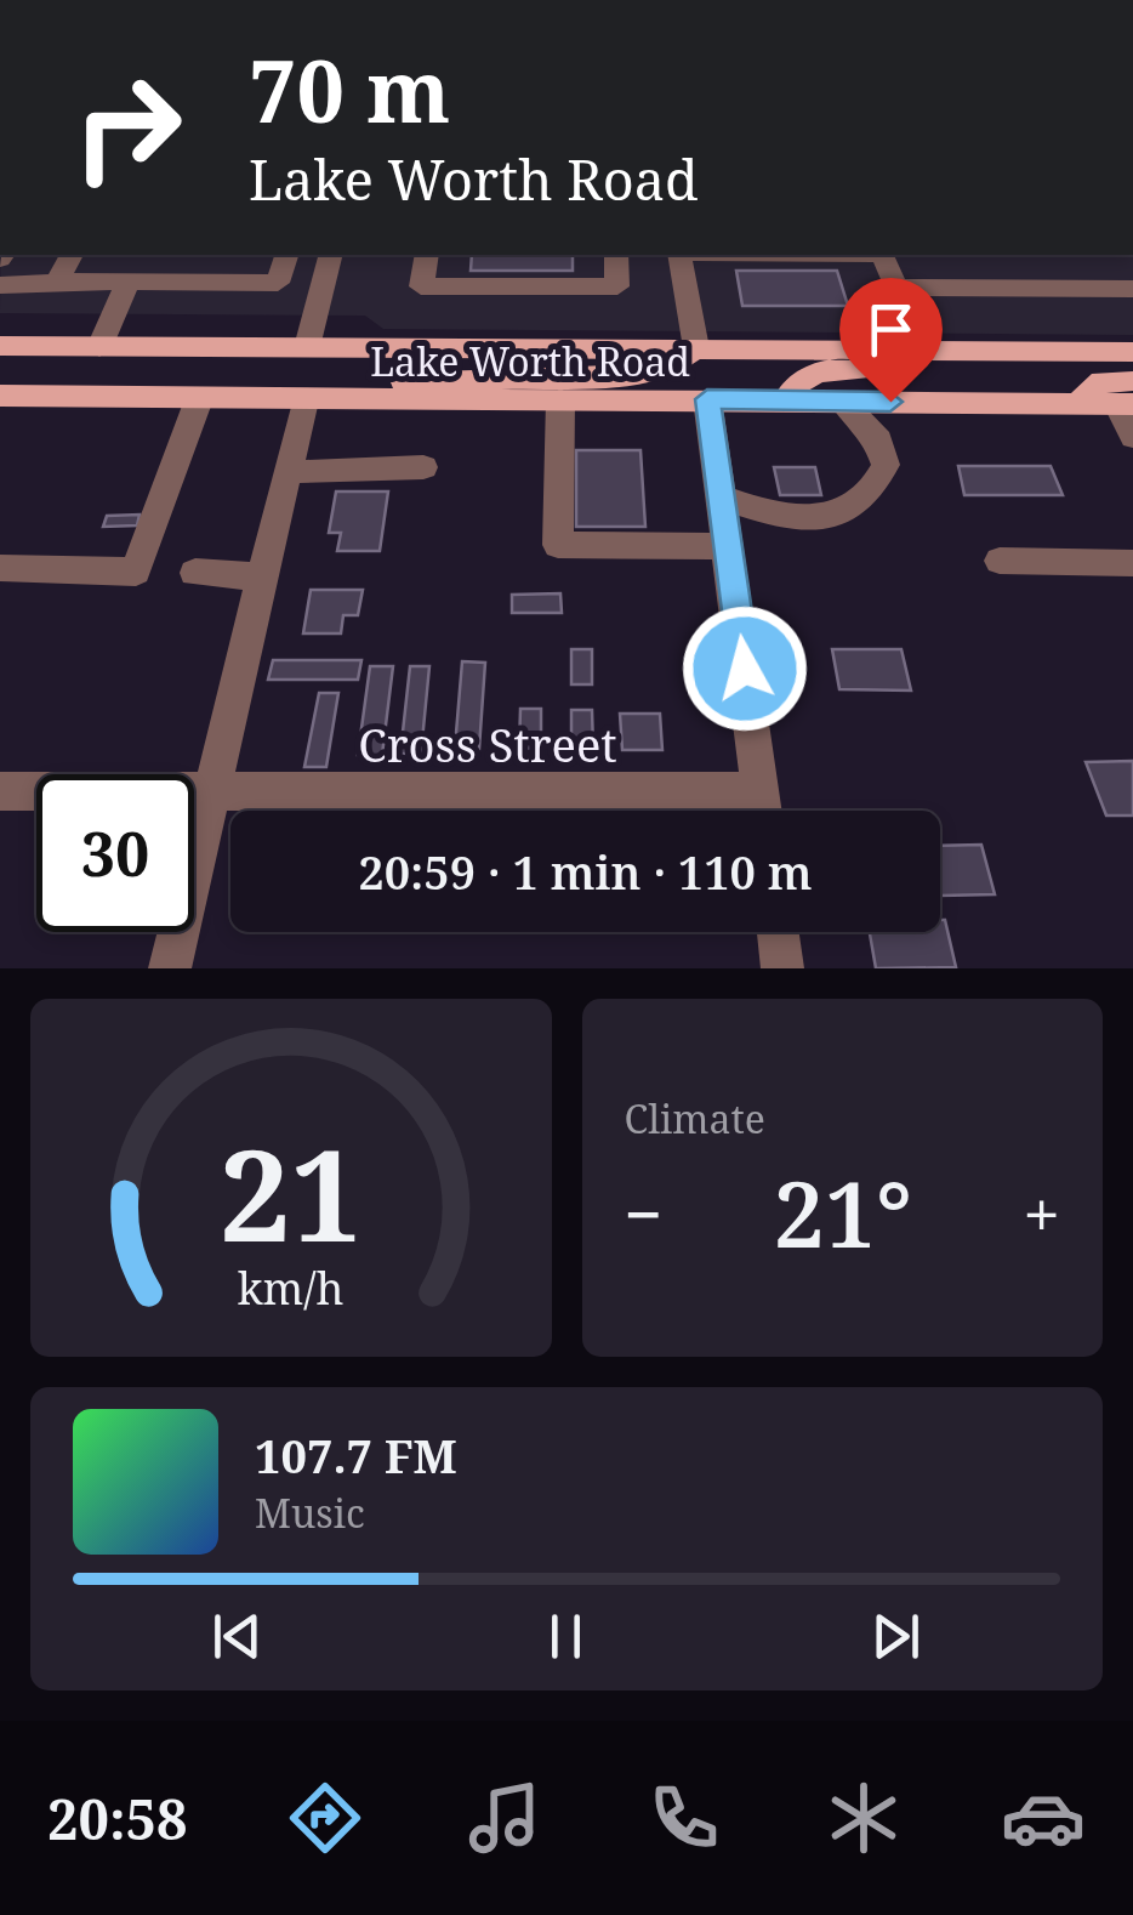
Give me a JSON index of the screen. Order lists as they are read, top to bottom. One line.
{"streets":{"main road":["Lake Worth Road"],"street":["Cross Street"]},"page":{"turn":["70 m","Lake Worth Road"],"limit":"30","trip":"20:59 · 1 min · 110 m","tile":"Climate","heat":["−","21°","+"],"song":["107.7 FM","Music"],"tabs":"20:58","gauge":["21","km/h"]}}
